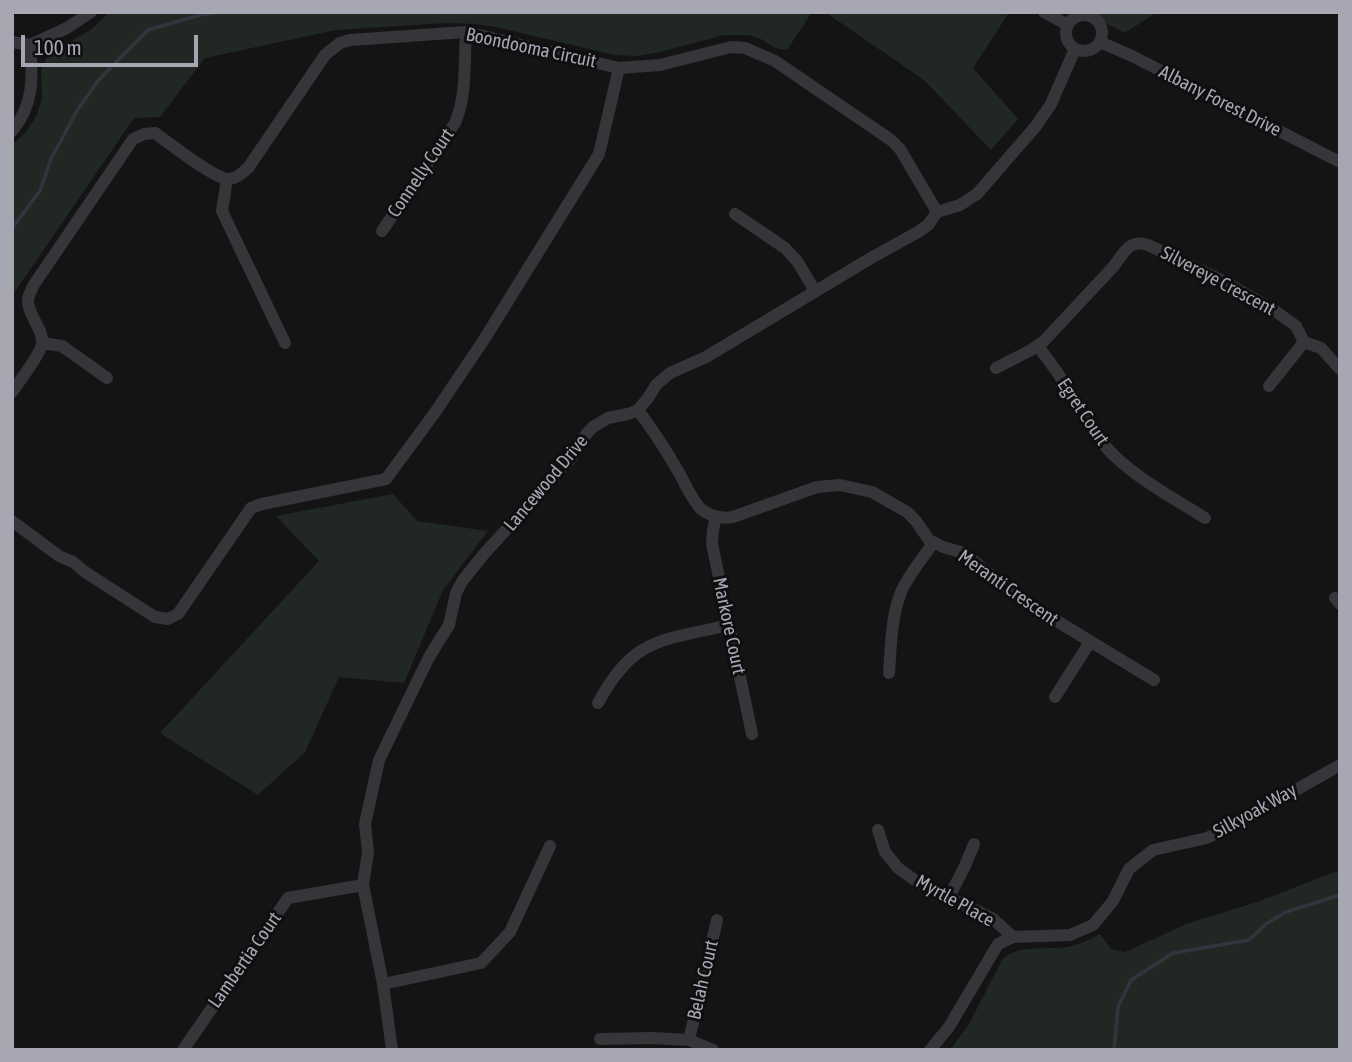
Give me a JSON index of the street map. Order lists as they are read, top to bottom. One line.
{"streets":{"street":["Boondooma Circuit","Albany Forest Drive","Connelly Court","Silvereye Crescent","Egret Court","Lancewood Drive","Meranti Crescent","Markore Court","Silkyoak Way","Myrtle Place","Lambertia Court","Belah Court"]},"crossings":[["Boondooma Circuit","Connelly Court"],["Silvereye Crescent","Egret Court"],["Lancewood Drive","Lambertia Court"],["Meranti Crescent","Markore Court"],["Silkyoak Way","Myrtle Place"]],"scale_bar":"100 m"}
